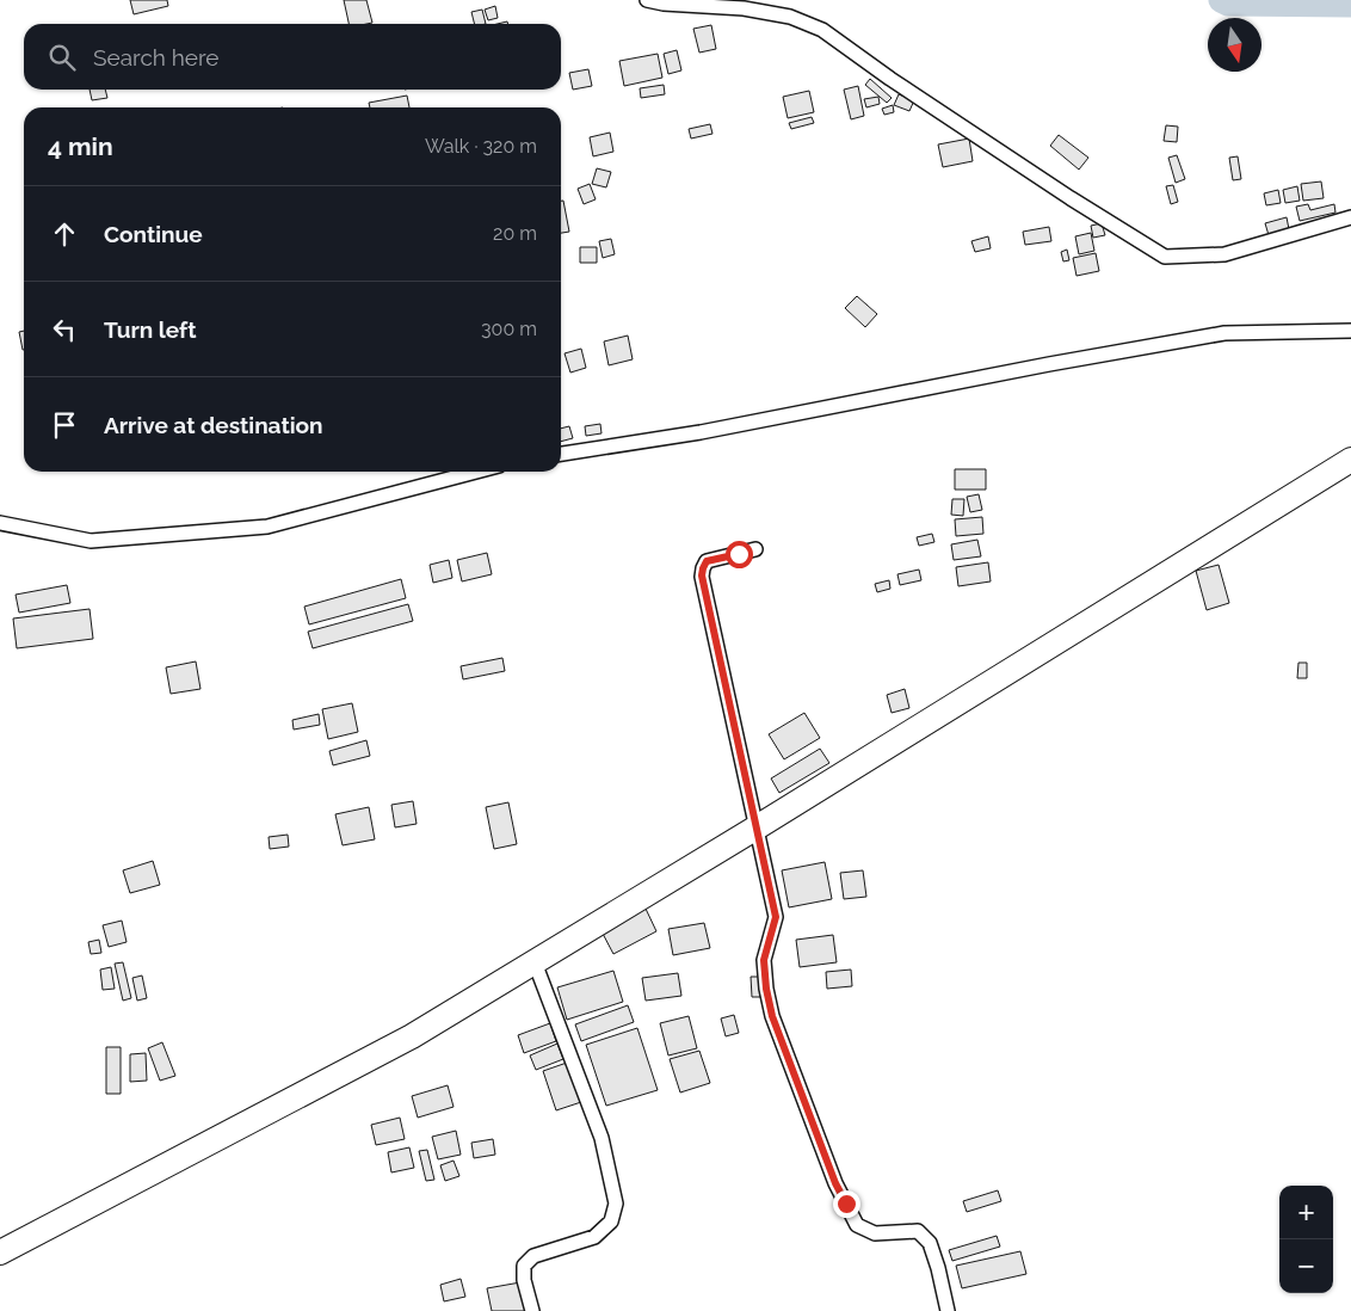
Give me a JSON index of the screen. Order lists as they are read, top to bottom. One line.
{"north":"bottom","page":{"search":"Search here","heading":["4 min","Walk · 320 m"],"list":[["Continue","20 m"],["Turn left","300 m"],"Arrive at destination"],"map_buttons":["+","−"]}}
